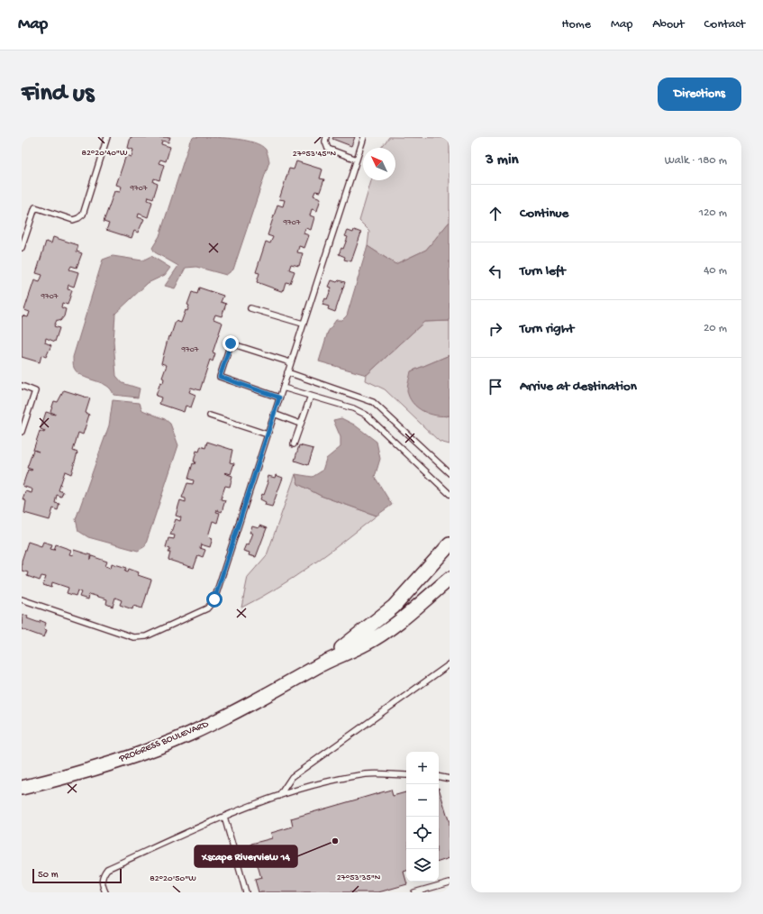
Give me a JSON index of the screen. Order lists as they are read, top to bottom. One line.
{"streets":{"main road":["PROGRESS BOULEVARD"]},"places":["Xscape Riverview 14"],"house_numbers":["9707","9707","9707","9707"],"scale_bar":"50 m","north":"top left","page":{"header":"Map","nav":["Home","Map","About","Contact"],"buttons":"Directions","title":"Find us","heading":["3 min","Walk · 180 m"],"list":[["Continue","120 m"],["Turn left","40 m"],["Turn right","20 m"],"Arrive at destination"],"map_buttons":["+","−"],"scale":"50 m"},"coordinates":["82°20'40\"W","27°53'45\"N","27°53'35\"N","82°20'50\"W"]}
